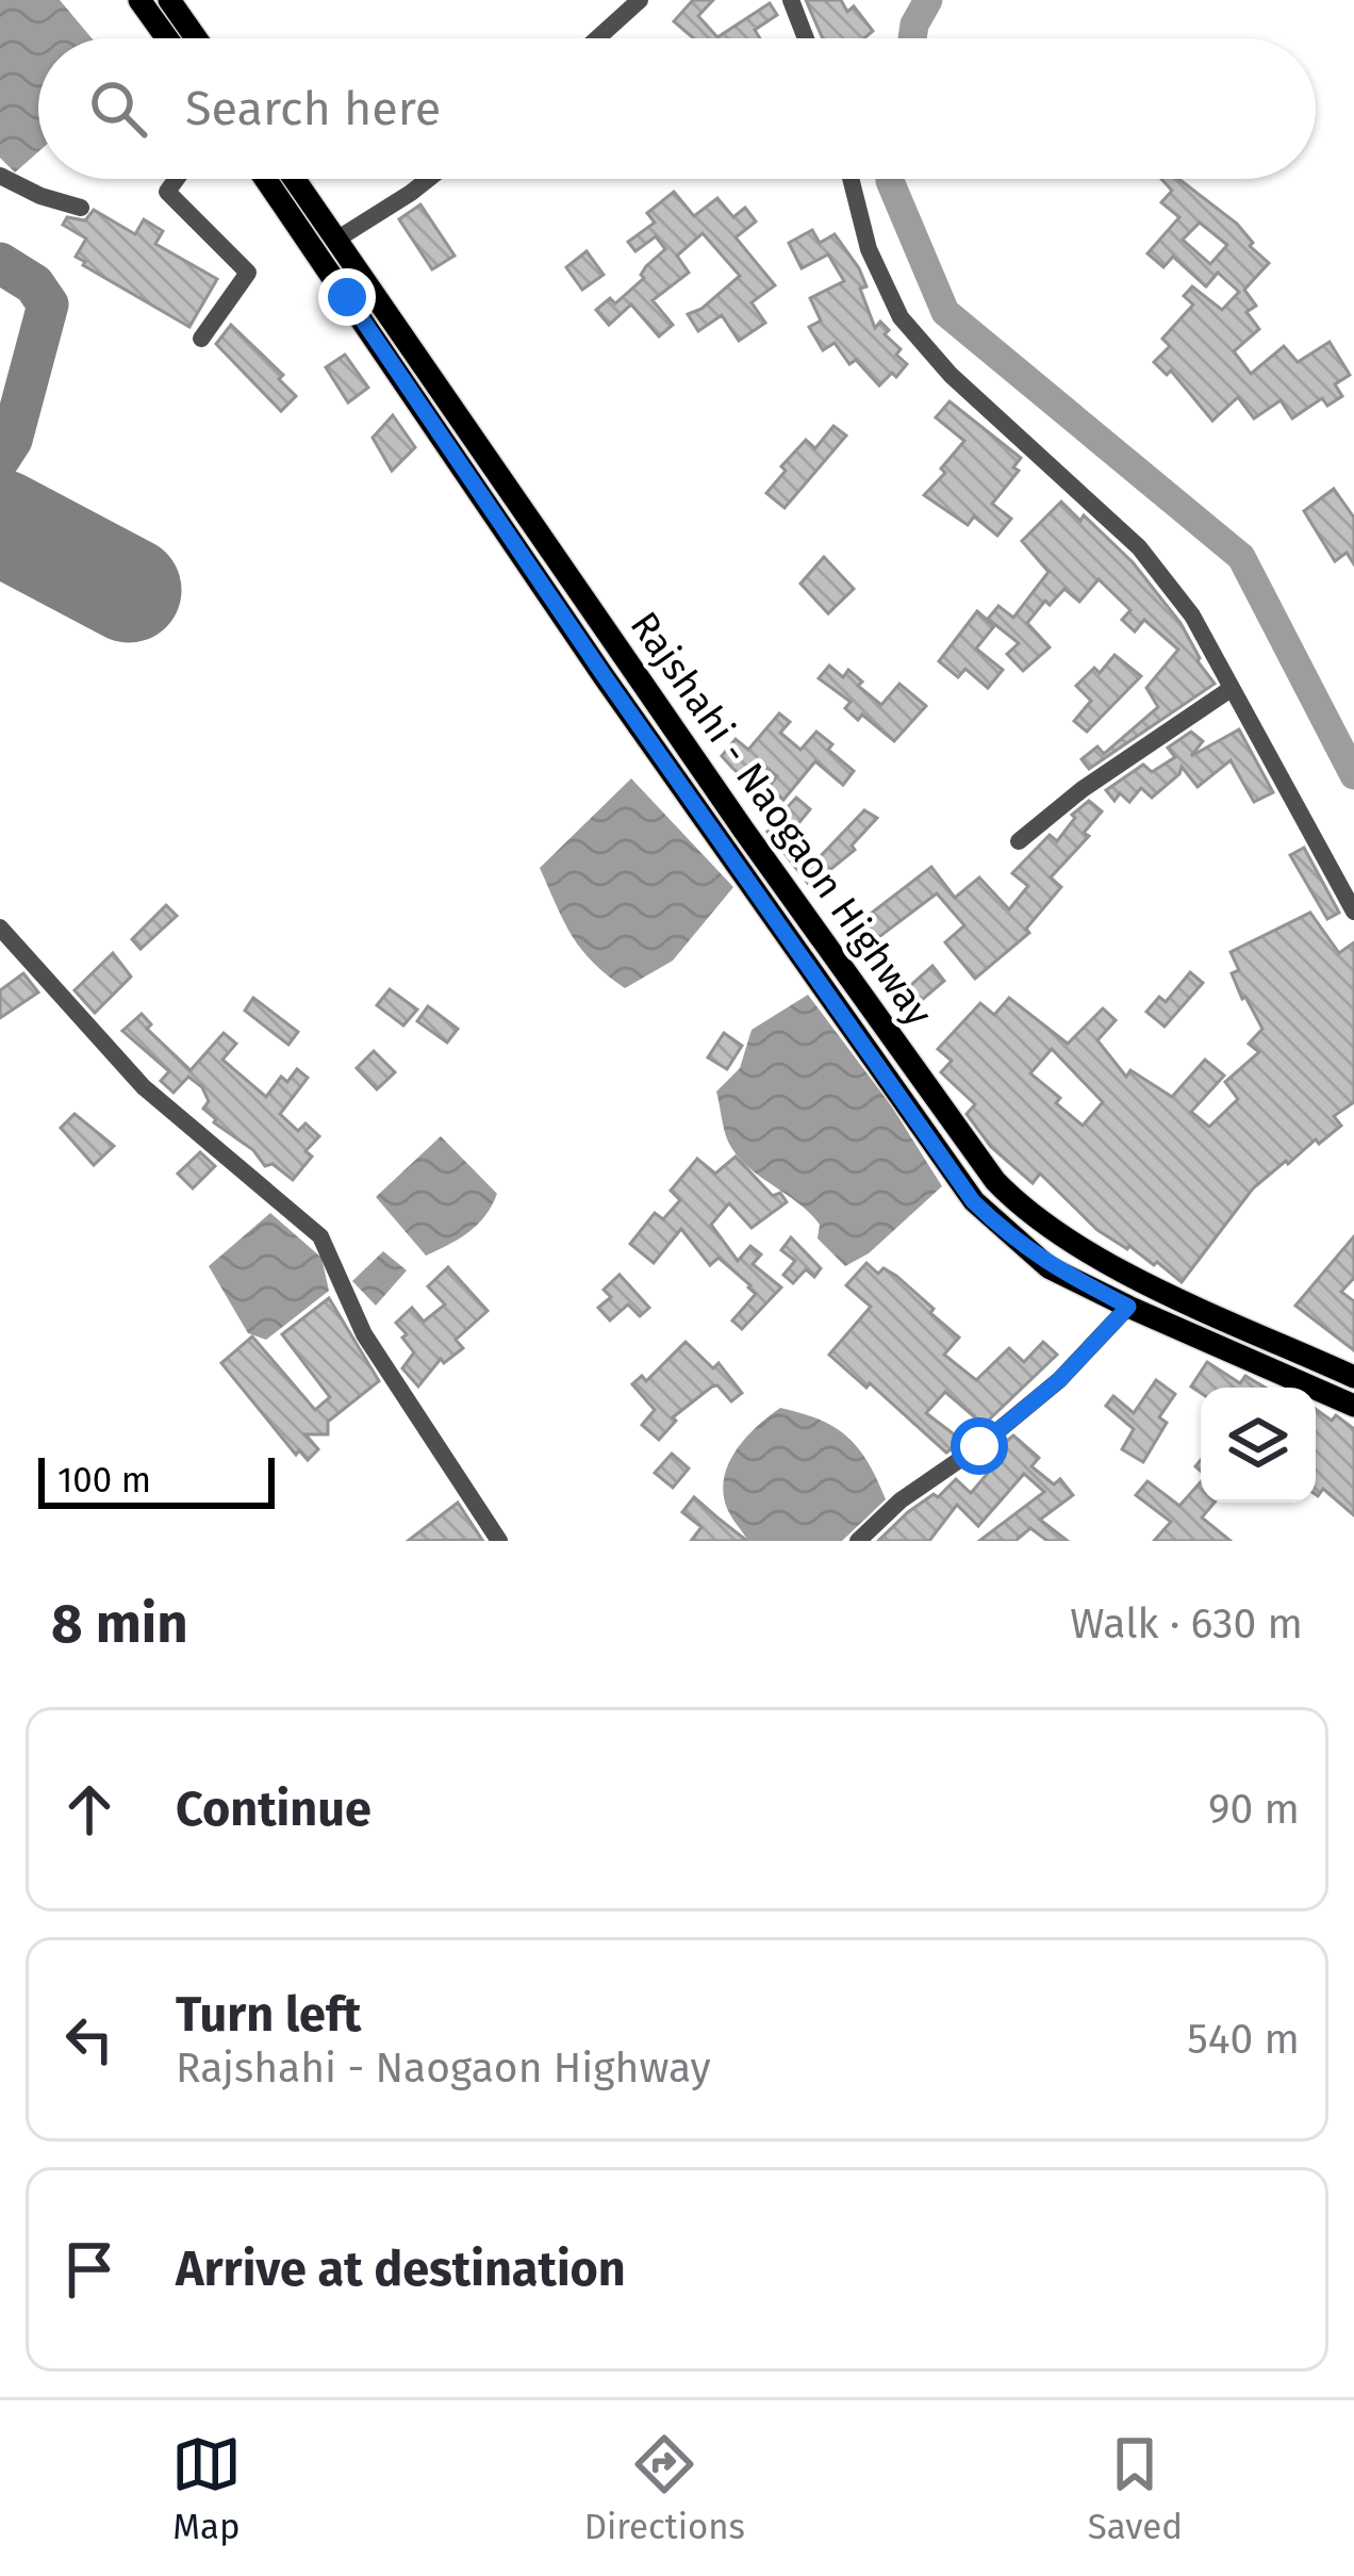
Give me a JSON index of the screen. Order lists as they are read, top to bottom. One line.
{"streets":{"main road":["Rajshahi - Naogaon Highway"]},"scale_bar":"100 m","page":{"search":"Search here","scale":"100 m","heading":["8 min","Walk · 630 m"],"list":[["Continue","90 m"],["Turn left","Rajshahi - Naogaon Highway","540 m"],"Arrive at destination"],"nav":["Map","Directions","Saved"]}}
